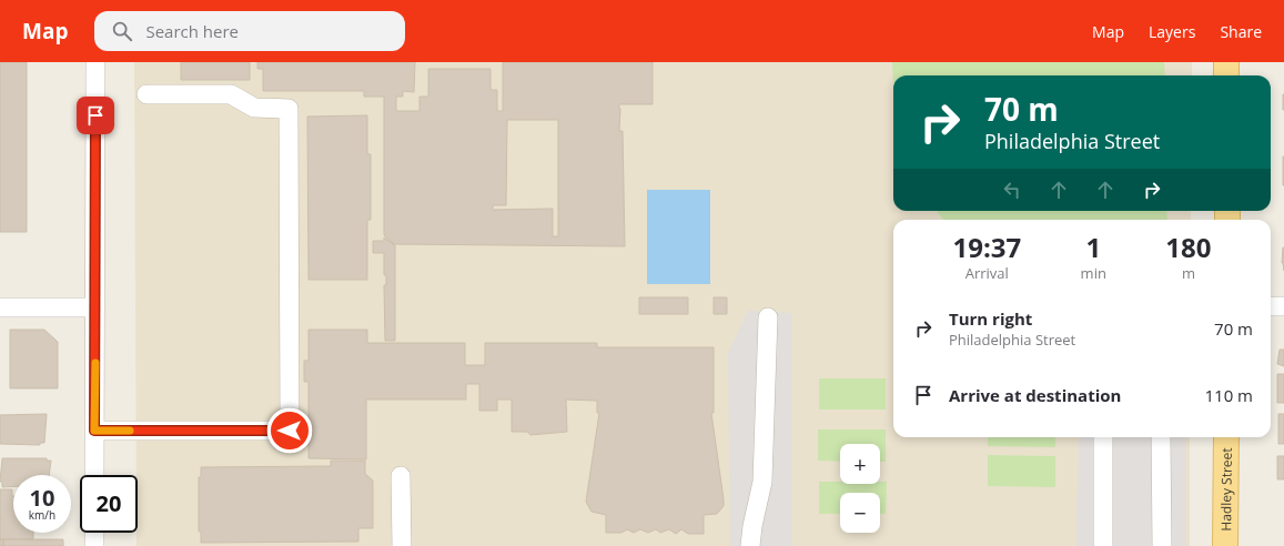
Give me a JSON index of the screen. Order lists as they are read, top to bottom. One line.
{"streets":{"main road":["Hadley Street"]},"page":{"header":"Map","search":"Search here","nav":["Map","Layers","Share"],"turn":["70 m","Philadelphia Street"],"eta":["19:37","Arrival","1","min","180","m"],"list":[{"name":"Turn right","note":"Philadelphia Street","value":"70 m"},{"name":"Arrive at destination","value":"110 m"}],"map_buttons":["+","−"],"speed":"10 km/h","limit":"20"}}
